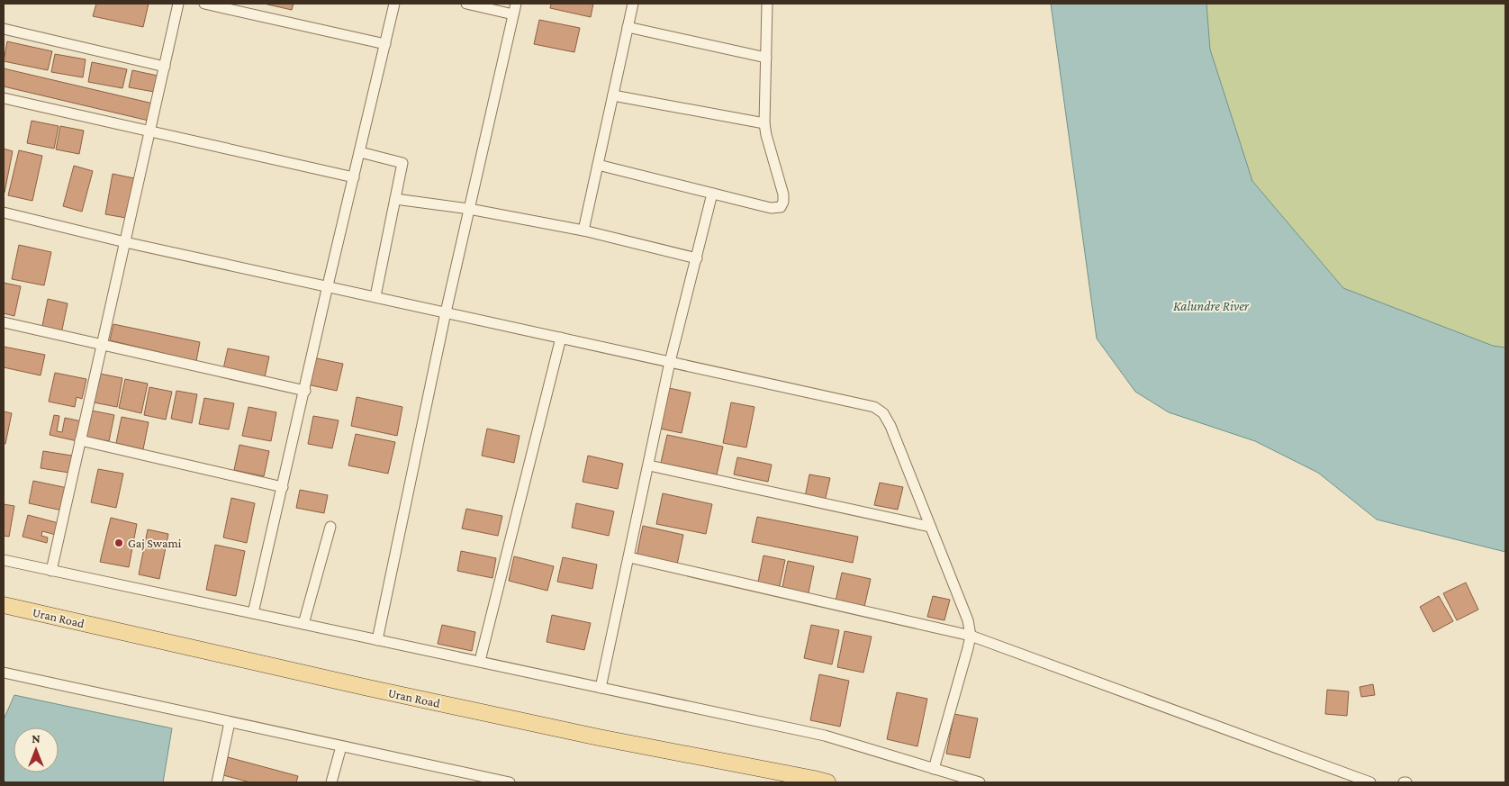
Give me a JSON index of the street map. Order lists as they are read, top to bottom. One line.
{"streets":{"main road":["Uran Road"]},"water":["Kalundre River"],"places":["Gaj Swami"],"north":"top"}
